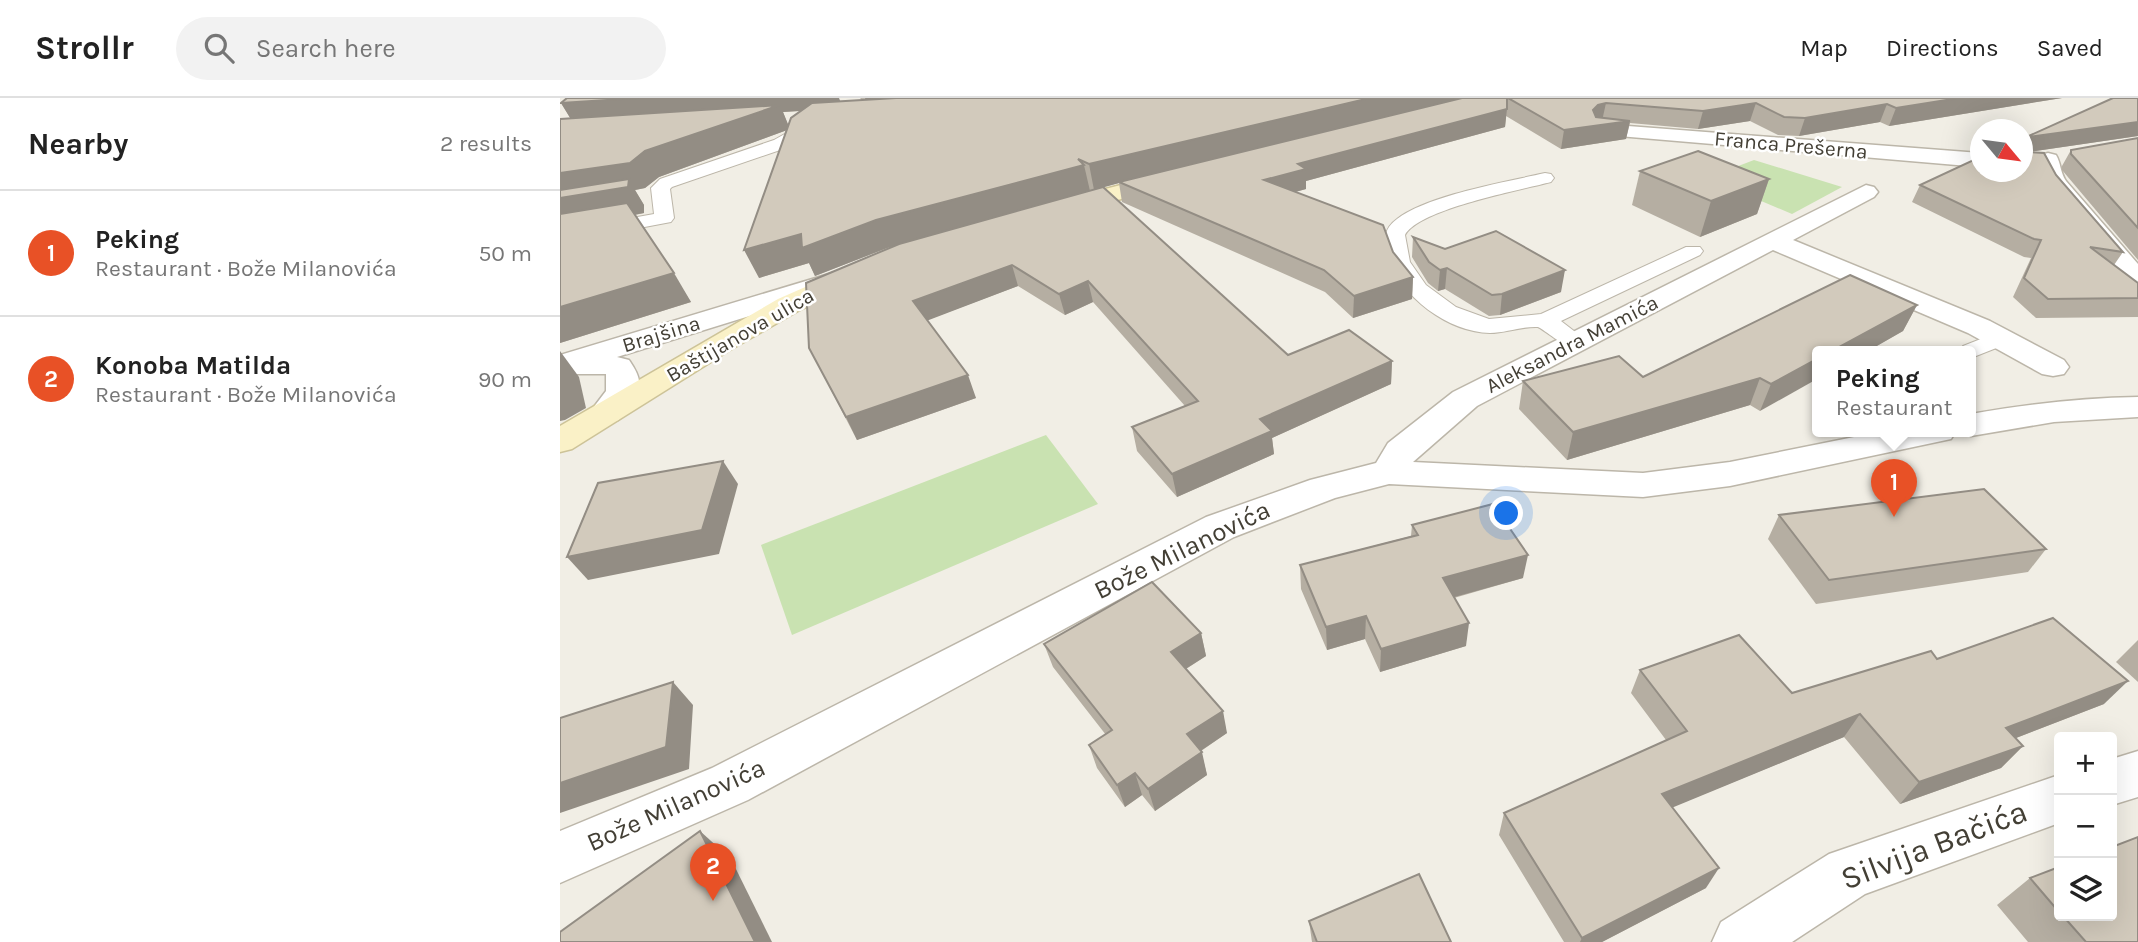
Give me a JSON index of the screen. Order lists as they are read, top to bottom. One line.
{"streets":{"main road":["Baštijanova ulica"],"street":["Franca Prešerna","Brajšina","Aleksandra Mamića","Bože Milanovića","Silvija Bačića"]},"crossings":[["Brajšina","Baštijanova ulica"],["Aleksandra Mamića","Bože Milanovića"]],"north":"bottom right","page":{"header":"Strollr","search":"Search here","nav":["Map","Directions","Saved"],"heading":["Nearby","2 results"],"list":[{"mark":"1","name":"Peking","note":"Restaurant · Bože Milanovića","value":"50 m"},{"mark":"2","name":"Konoba Matilda","note":"Restaurant · Bože Milanovića","value":"90 m"}],"popup":["Peking","Restaurant"],"pins":["1","2"],"map_buttons":["+","−"]}}
